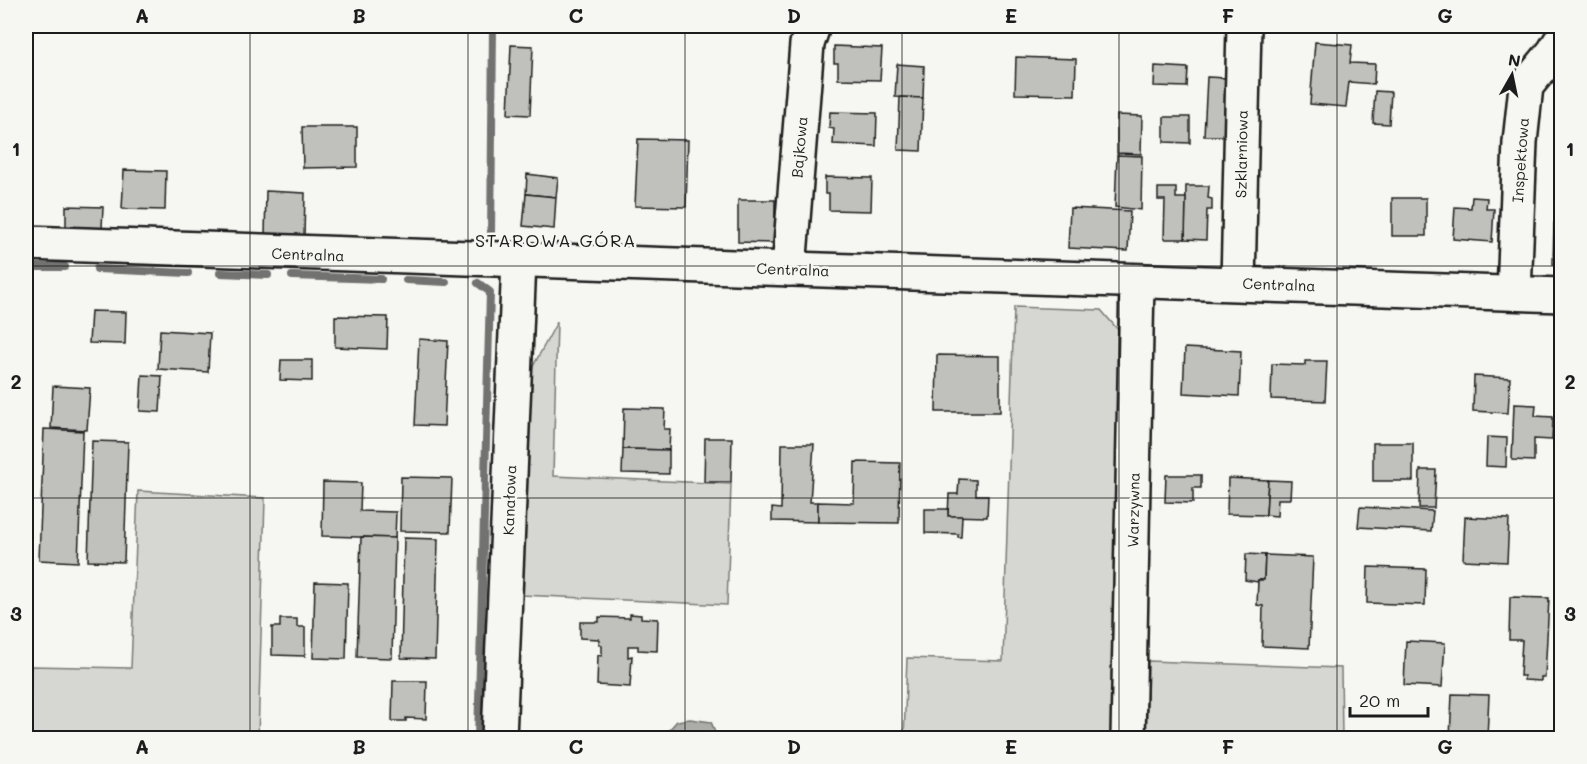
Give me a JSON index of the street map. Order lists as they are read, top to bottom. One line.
{"streets":{"street":["Bajkowa","Szklarniowa","Inspektowa","Centralna","Kanałowa","Warzywna"]},"crossings":[["Bajkowa","Centralna"],["Szklarniowa","Centralna"],["Inspektowa","Centralna"],["Centralna","Kanałowa"],["Centralna","Warzywna"]],"districts":["STAROWA GÓRA"],"scale_bar":"20 m","north":"top","grid":{"columns":["A","B","C","D","E","F","G"],"rows":["1","2","3"]}}
